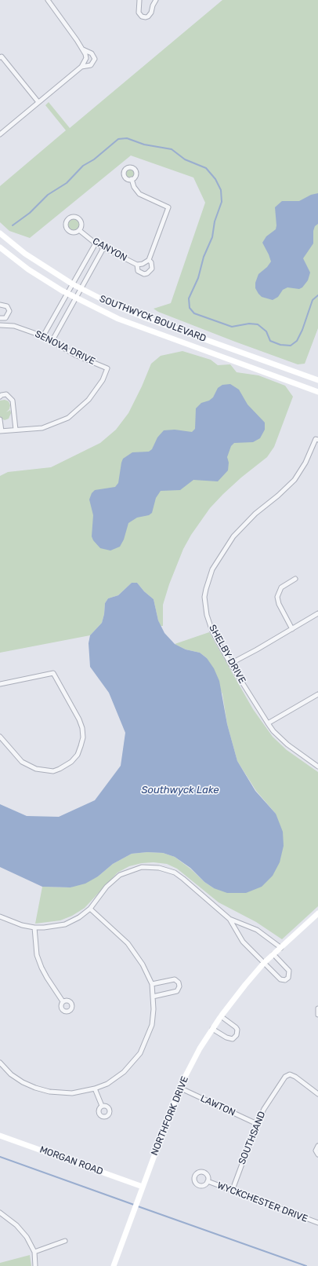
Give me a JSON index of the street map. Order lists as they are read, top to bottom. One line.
{"streets":{"street":["CANYON","SOUTHWYCK BOULEVARD","SENOVA DRIVE","SHELBY DRIVE","LAWTON","NORTHFORK DRIVE","SOUTHSAND","MORGAN ROAD","WYCKCHESTER DRIVE"]},"crossings":[["LAWTON","NORTHFORK DRIVE"],["LAWTON","SOUTHSAND"],["NORTHFORK DRIVE","MORGAN ROAD"],["SOUTHSAND","WYCKCHESTER DRIVE"]],"water":["Southwyck Lake"]}
